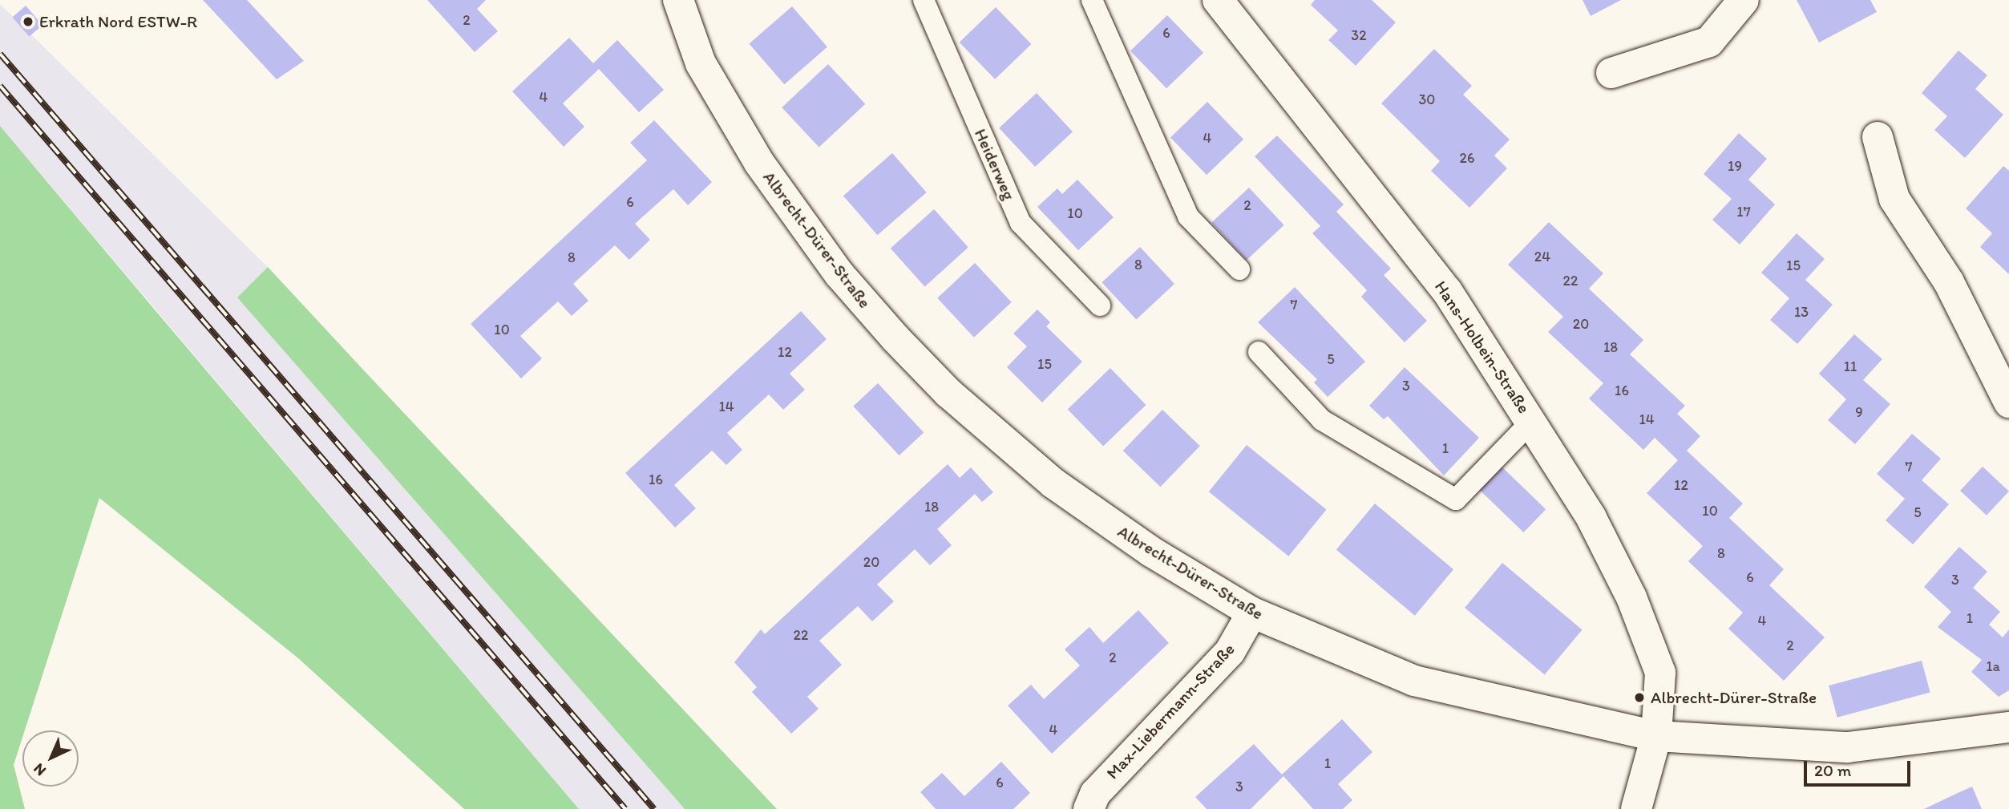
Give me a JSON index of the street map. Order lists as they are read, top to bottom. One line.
{"streets":{"street":["Albrecht-Dürer-Straße","Hans-Holbein-Straße","Max-Liebermann-Straße"],"lane":["Heiderweg"]},"crossings":[["Albrecht-Dürer-Straße","Hans-Holbein-Straße"],["Albrecht-Dürer-Straße","Max-Liebermann-Straße"]],"places":["Erkrath Nord ESTW-R","Albrecht-Dürer-Straße"],"house_numbers":["2","6","32","4","30","4","26","19","6","2","17","10","24","8","8","15","22","7","13","20","10","18","12","5","15","11","3","16","14","9","14","1","7","16","12","18","10","5","8","20","6","3","1","4","22","2","2","1a","4","1","6","3"],"scale_bar":"20 m","north":"bottom left"}
